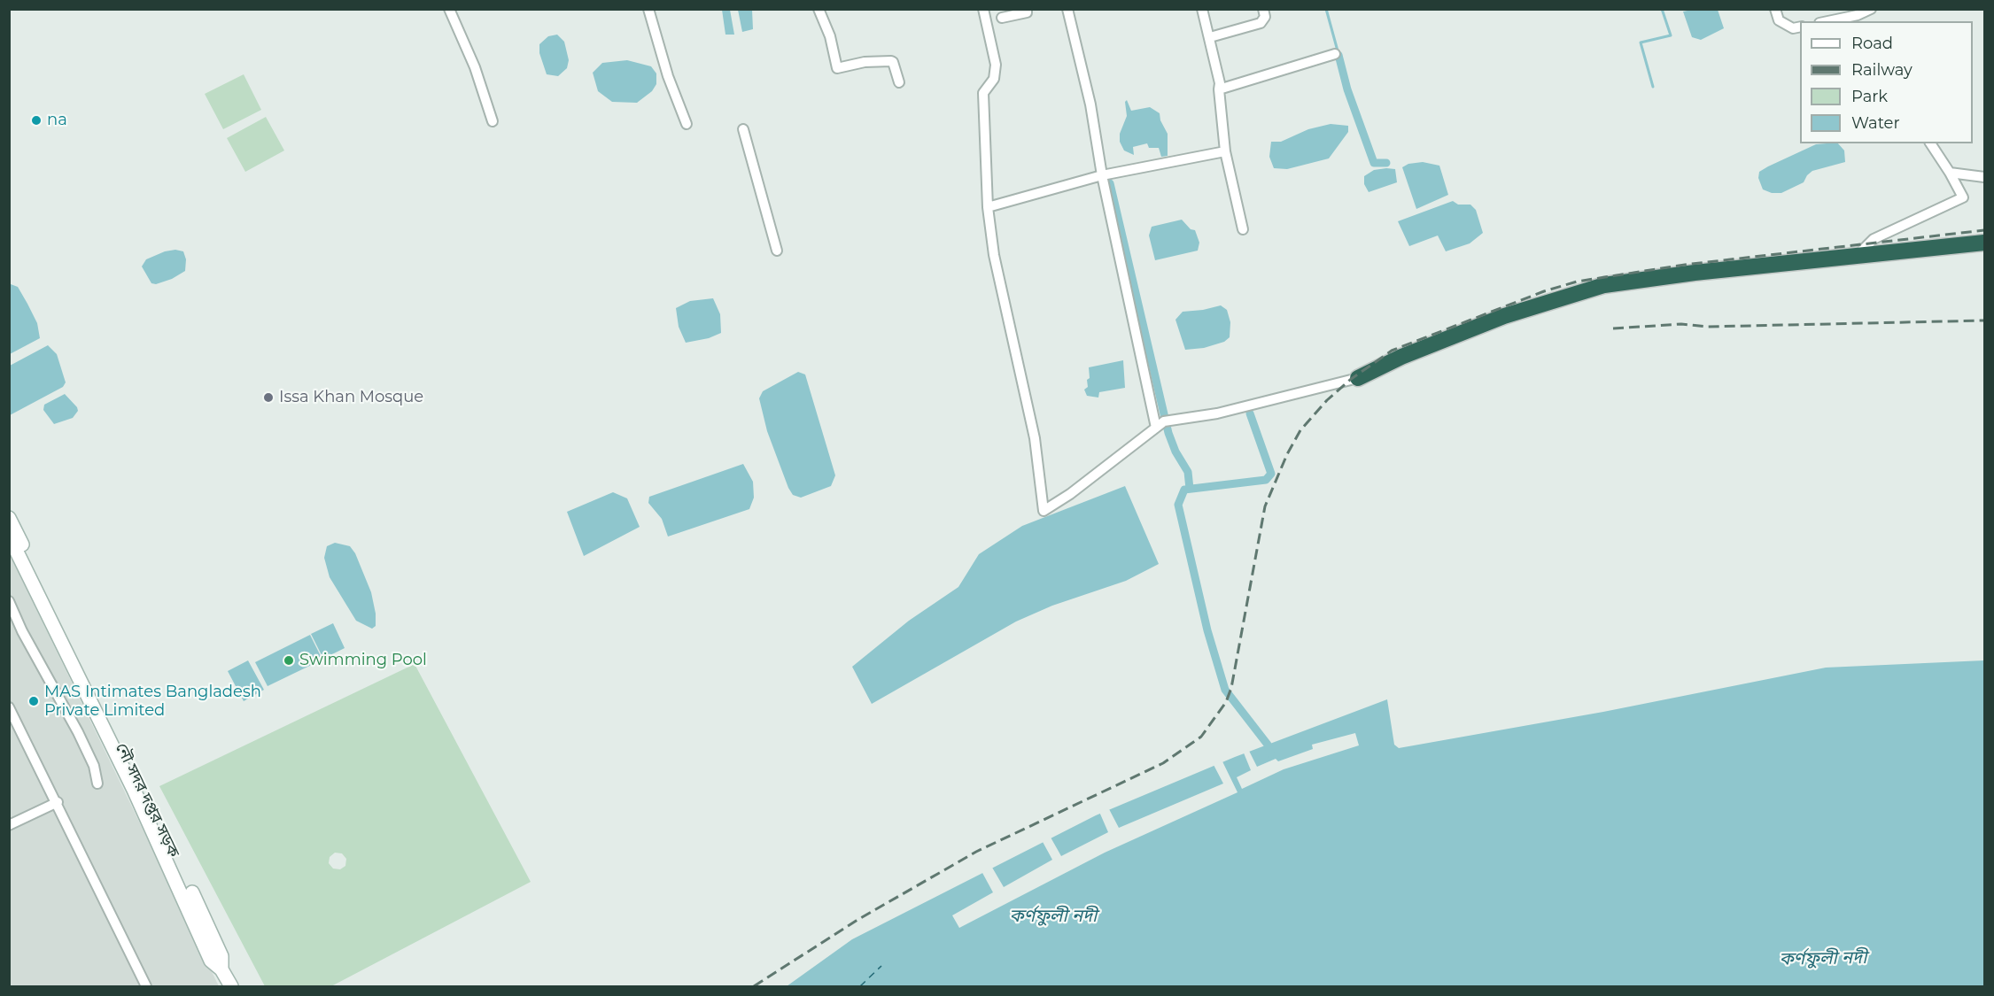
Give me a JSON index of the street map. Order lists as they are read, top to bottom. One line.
{"streets":{"main road":["নৌ সদর দপ্তর সড়ক"]},"water":["কর্ণফুলী নদী"],"places":["na","Issa Khan Mosque","Swimming Pool","MAS Intimates Bangladesh Private Limited"],"legend":["Road","Railway","Park","Water"]}
